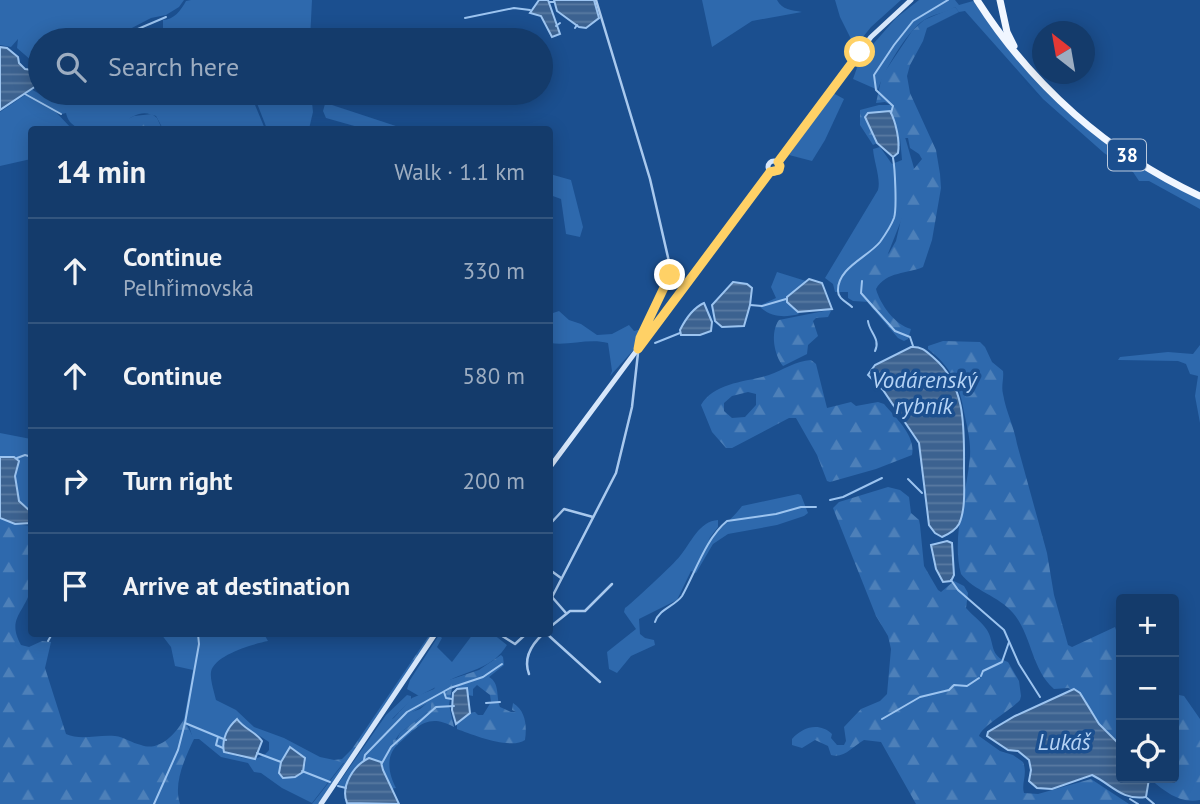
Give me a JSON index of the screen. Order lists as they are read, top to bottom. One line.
{"streets":{"main road":["38"]},"water":["Vodárenský rybník","Lukáš"],"north":"top left","page":{"search":"Search here","heading":["14 min","Walk · 1.1 km"],"list":[["Continue","Pelhřimovská","330 m"],["Continue","580 m"],["Turn right","200 m"],"Arrive at destination"],"map_buttons":["+","−"]}}
